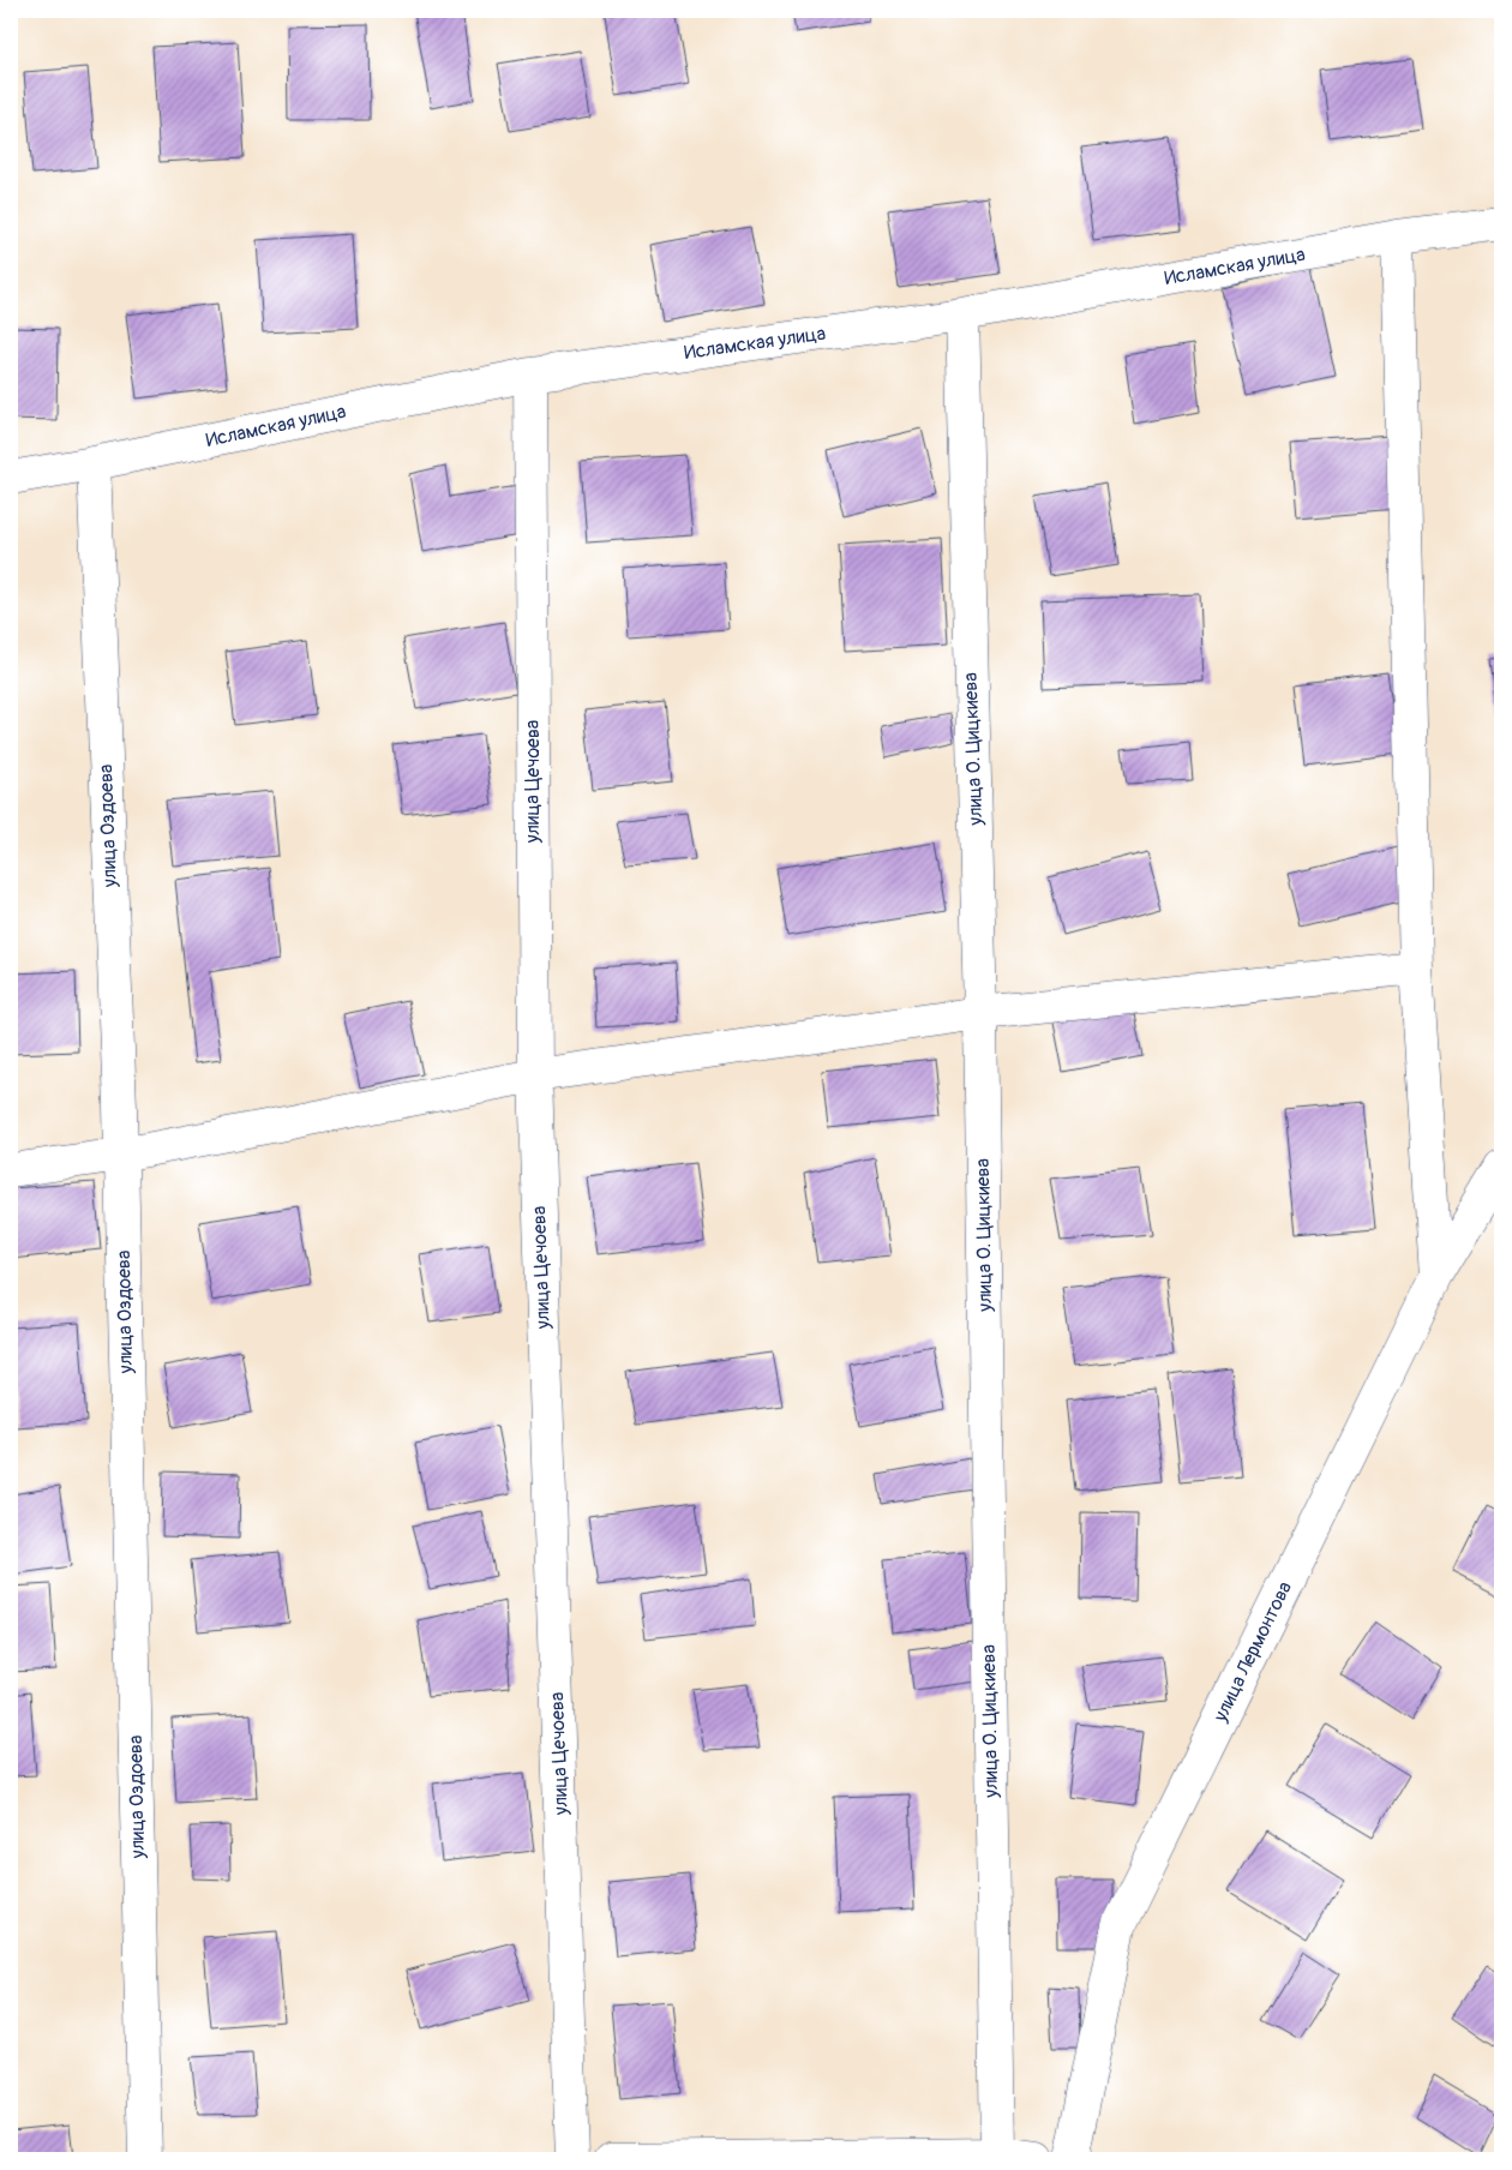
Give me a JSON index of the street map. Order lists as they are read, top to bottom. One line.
{"streets":{"street":["Исламская улица","улица О. Цицкиева","улица Цечоева","улица Оздоева","улица Лермонтова"]},"crossings":[["Исламская улица","улица О. Цицкиева"],["Исламская улица","улица Цечоева"],["Исламская улица","улица Оздоева"]]}
